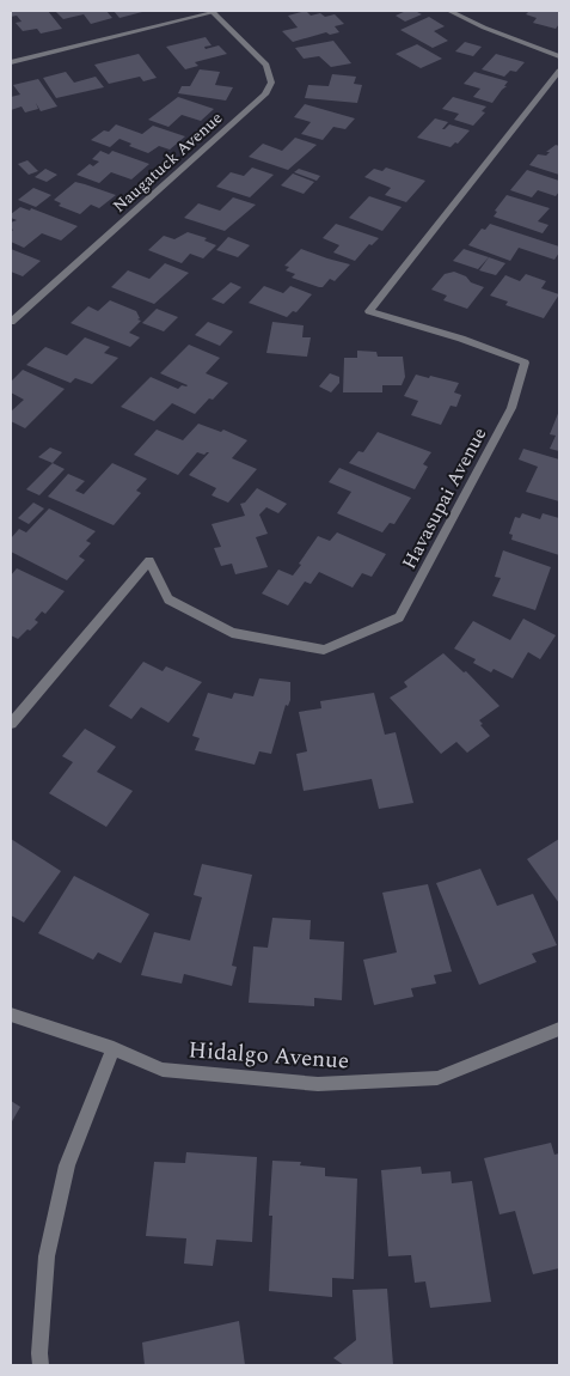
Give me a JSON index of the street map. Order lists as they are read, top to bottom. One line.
{"streets":{"street":["Naugatuck Avenue","Havasupai Avenue","Hidalgo Avenue"]}}
